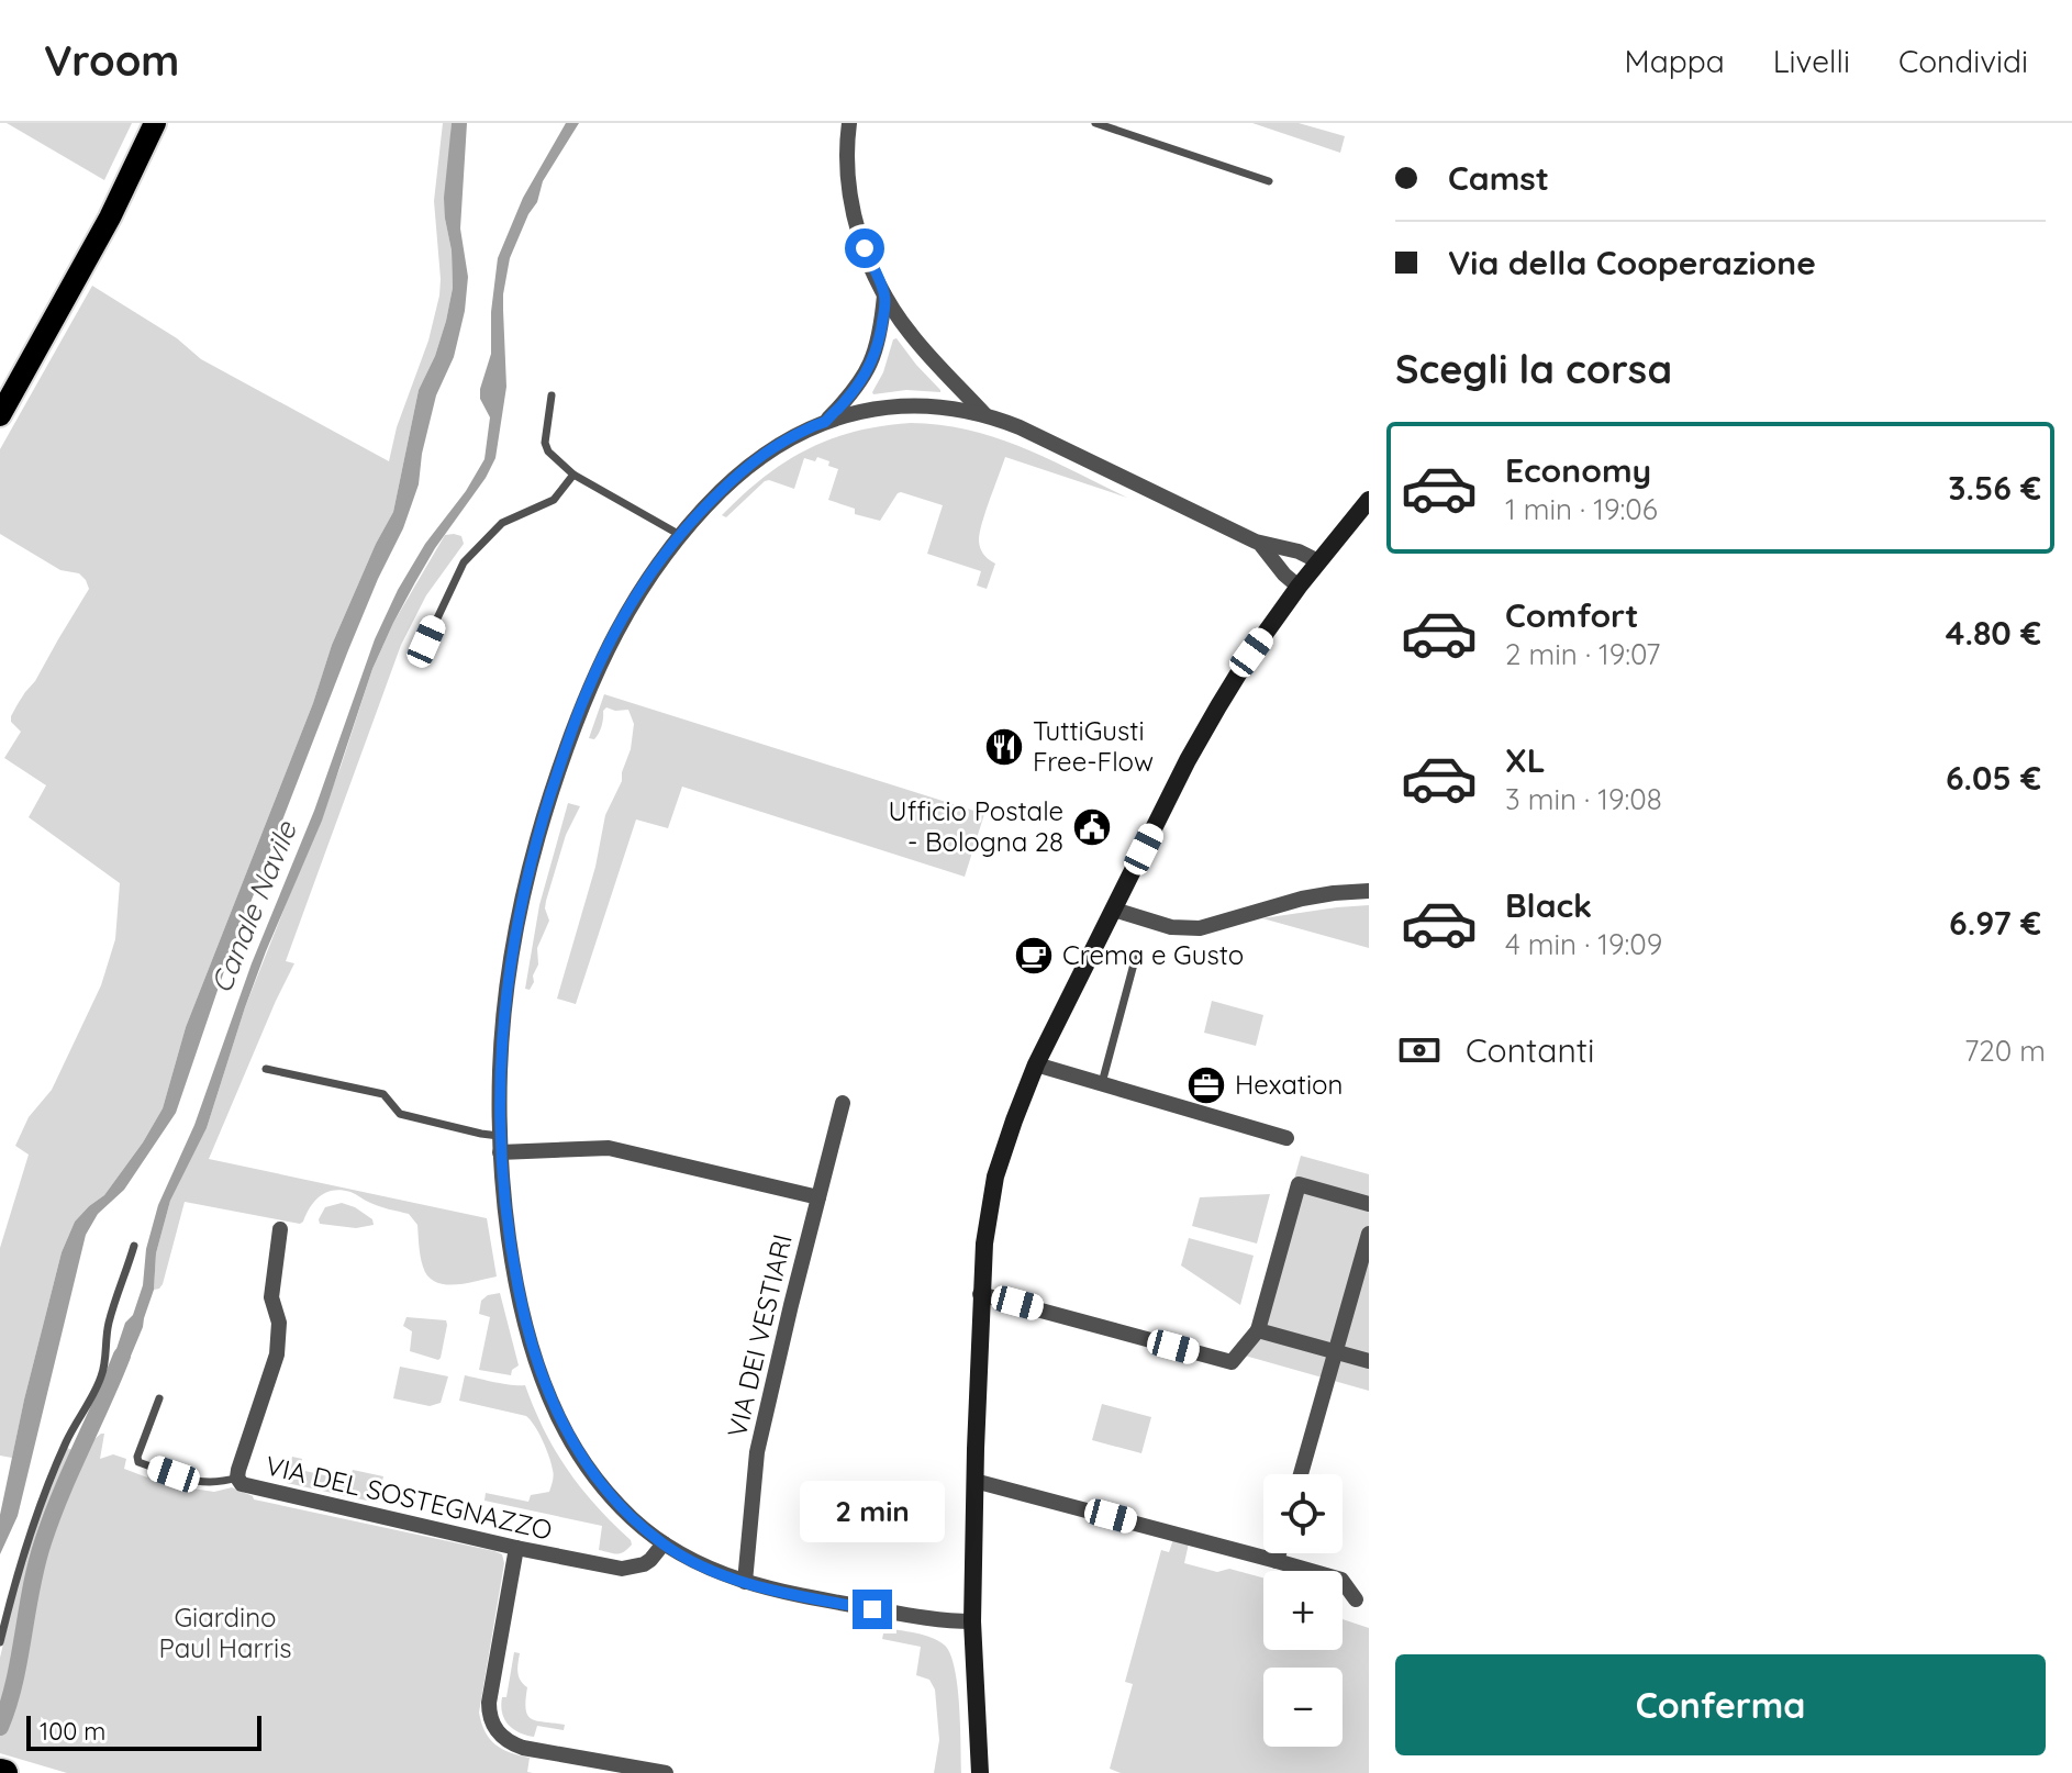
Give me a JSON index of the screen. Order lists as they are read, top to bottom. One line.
{"streets":{"street":["VIA DEI VESTIARI","VIA DEL SOSTEGNAZZO"]},"water":["Canale Navile"],"parks":["Giardino Paul Harris"],"places":{"restaurant":["TuttiGusti Free-Flow"],"public building":["Ufficio Postale - Bologna 28"],"cafe":["Crema e Gusto"],"office":["Hexation"]},"scale_bar":"100 m","page":{"header":"Vroom","nav":["Mappa","Livelli","Condividi"],"banner":["Camst","Via della Cooperazione"],"heading":"Scegli la corsa","list":[{"name":"Economy","note":"1 min · 19:06","value":"3.56 €"},{"name":"Comfort","note":"2 min · 19:07","value":"4.80 €"},{"name":"XL","note":"3 min · 19:08","value":"6.05 €"},{"name":"Black","note":"4 min · 19:09","value":"6.97 €"}],"pay":["Contanti","720 m"],"map_buttons":["+","−"],"bubble":"2 min","buttons":"Conferma","scale":"100 m"}}
